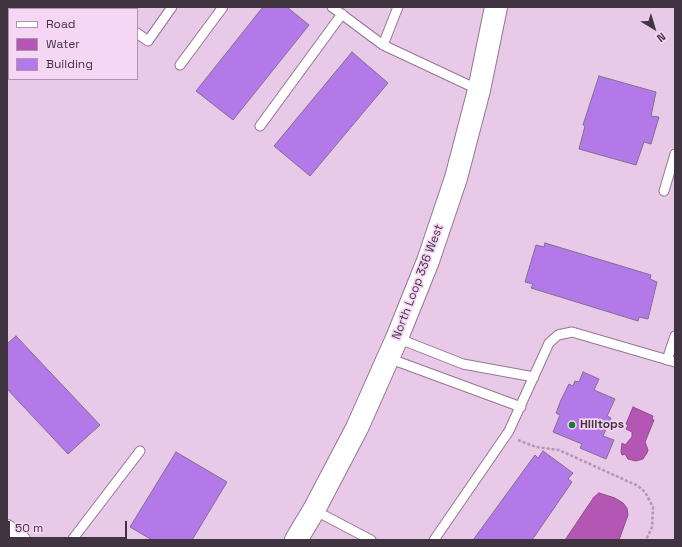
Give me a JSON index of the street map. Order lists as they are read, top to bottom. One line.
{"streets":{"main road":["North Loop 336 West"]},"places":["Hilltops"],"legend":["Road","Water","Building"],"scale_bar":"50 m","north":"bottom right"}
